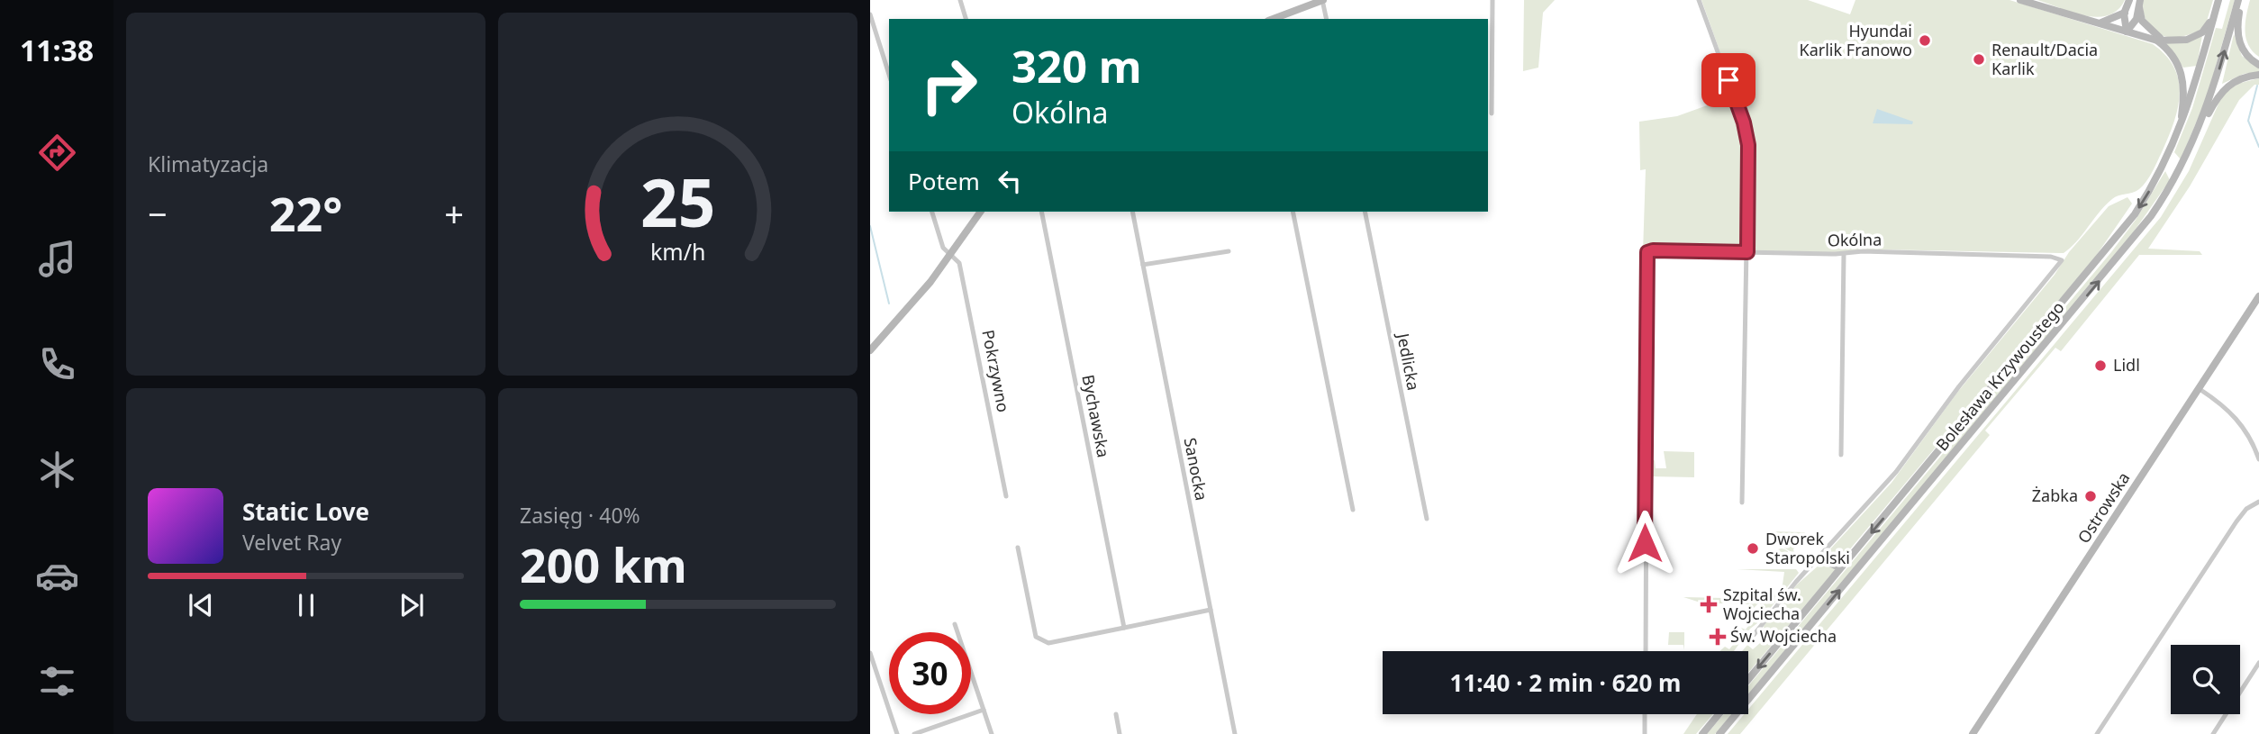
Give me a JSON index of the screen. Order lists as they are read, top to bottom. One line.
{"streets":{"main road":["Bolesława Krzywoustego","Ostrowska"],"street":["Okólna","Jedlicka","Pokrzywno","Bychawska","Sanocka"]},"crossings":[["Okólna","Bolesława Krzywoustego"]],"places":{"other":["Hyundai Karlik Franowo","Renault/Dacia Karlik","Lidl","Żabka","Dworek Staropolski"],"health":["Szpital św. Wojciecha","Św. Wojciecha"]},"page":{"tabs":"11:38","tile":["Klimatyzacja",["Zasięg · 40%","200 km"]],"turn":["320 m","Okólna"],"then":"Potem","heat":["−","22°","+"],"song":["Static Love","Velvet Ray"],"limit":"30","trip":"11:40 · 2 min · 620 m","gauge":["25","km/h"]}}
